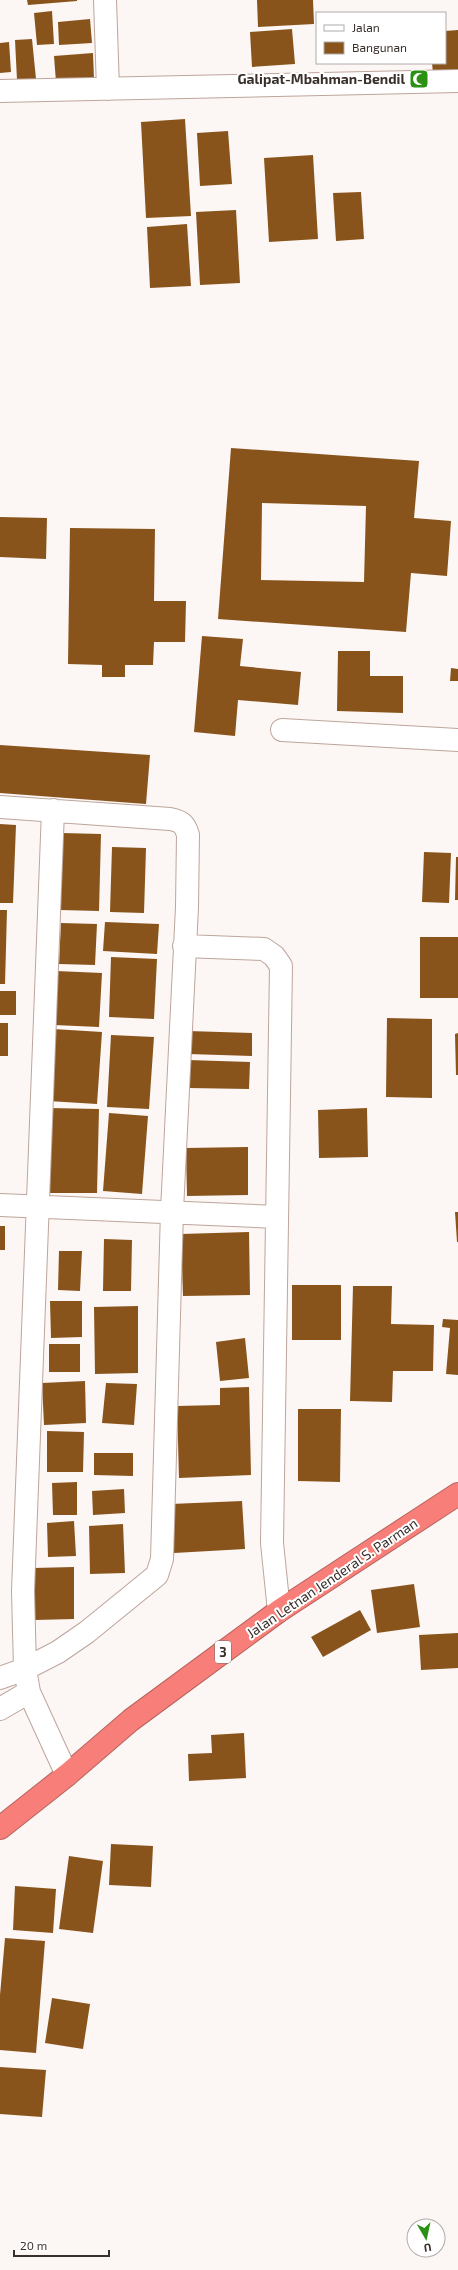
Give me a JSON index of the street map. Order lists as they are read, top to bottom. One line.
{"streets":{"highway":["Jalan Letnan Jenderal S. Parman","3"]},"places":{"mosque":["Galipat-Mbahman-Bendil"]},"legend":["Jalan","Bangunan"],"scale_bar":"20 m","north":"bottom"}
